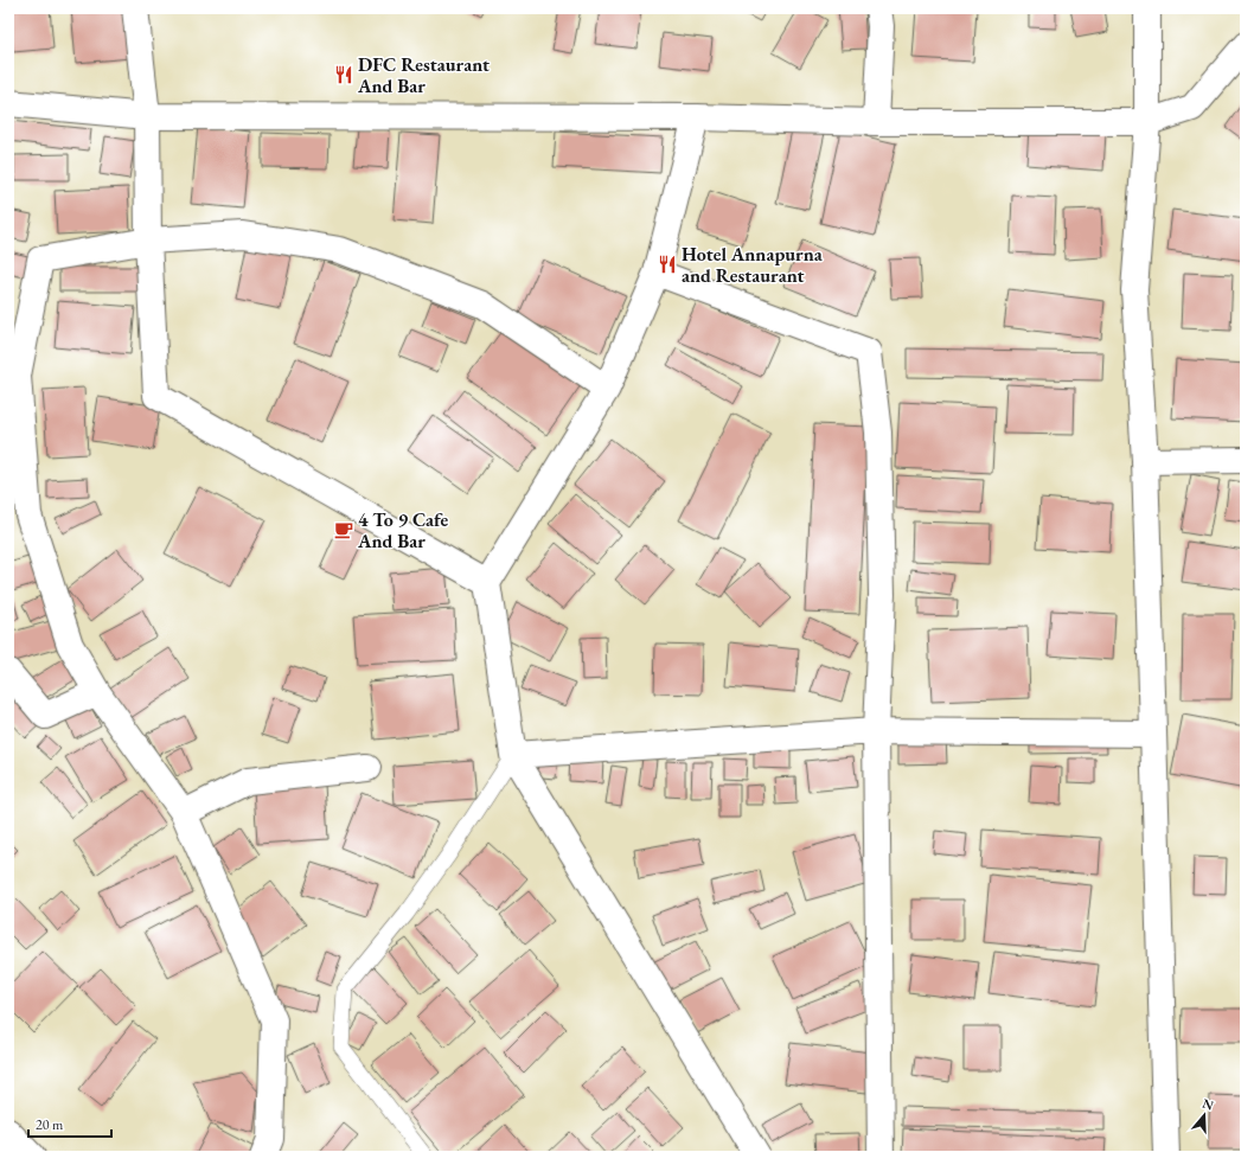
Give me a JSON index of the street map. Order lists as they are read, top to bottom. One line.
{"places":{"restaurant":["DFC Restaurant And Bar","Hotel Annapurna and Restaurant"],"cafe":["4 To 9 Cafe And Bar"]},"scale_bar":"20 m","north":"top"}
